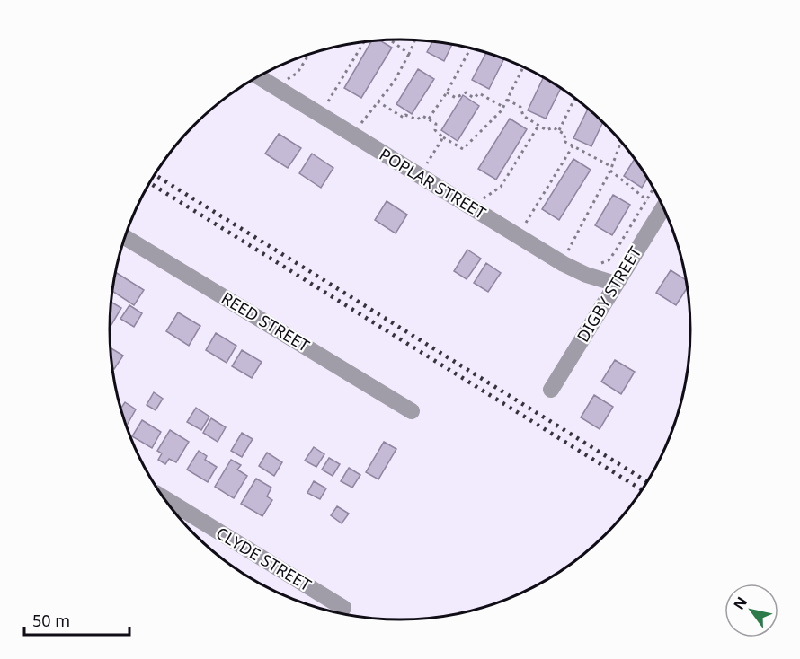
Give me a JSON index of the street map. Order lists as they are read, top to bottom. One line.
{"streets":{"street":["POPLAR STREET","DIGBY STREET","REED STREET","CLYDE STREET"]},"crossings":[["POPLAR STREET","DIGBY STREET"]],"scale_bar":"50 m","north":"top left"}
